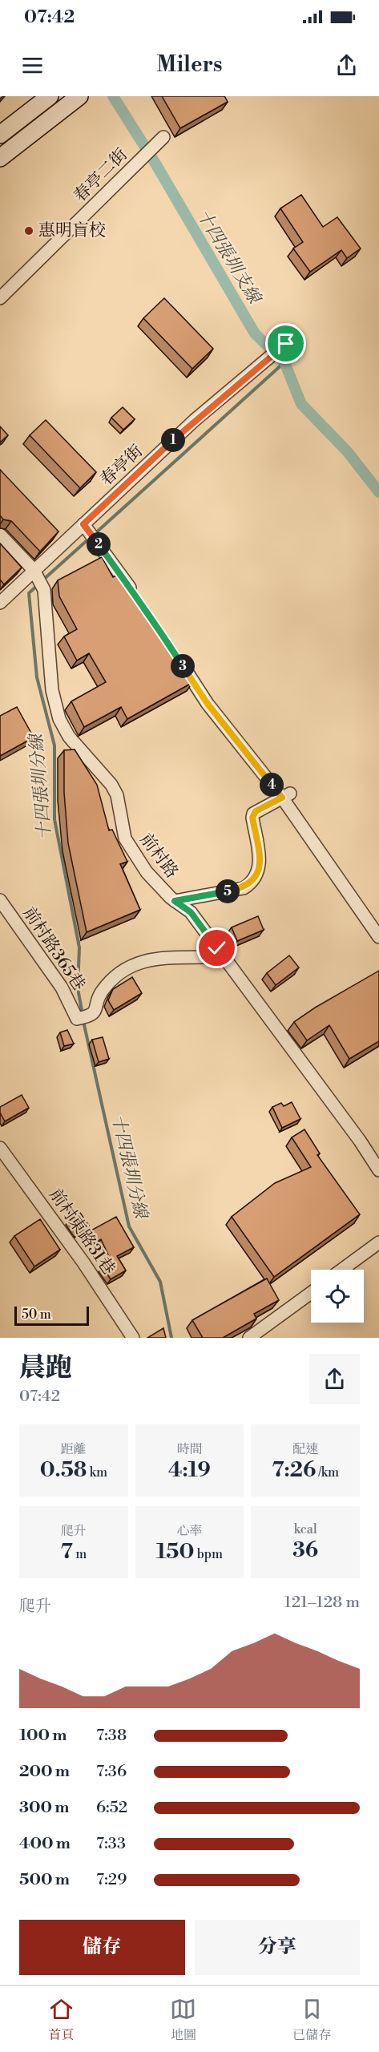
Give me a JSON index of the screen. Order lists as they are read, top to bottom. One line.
{"streets":{"street":["春亭二街","春亭街","前村路","前村路365巷","前村東路31巷"]},"crossings":[["春亭街","前村路"],["前村路","前村路365巷"]],"water":["十四張圳支線","十四張圳分線"],"places":["惠明盲校"],"scale_bar":"50 m","page":{"status":"07:42","header":"Milers","pins":["1","2","3","4","5"],"scale":"50 m","heading":["晨跑","07:42"],"stats":[["距離","0.58 km"],["時間","4:19"],["配速","7:26 /km"],["爬升","7 m"],["心率","150 bpm"],["kcal","36"]],"chart":["爬升","121–128 m"],"list":[{"name":"100 m","note":"7:38"},{"name":"200 m","note":"7:36"},{"name":"300 m","note":"6:52"},{"name":"400 m","note":"7:33"},{"name":"500 m","note":"7:29"}],"buttons":["儲存","分享"],"tabs":["首頁","地圖","已儲存"]}}
